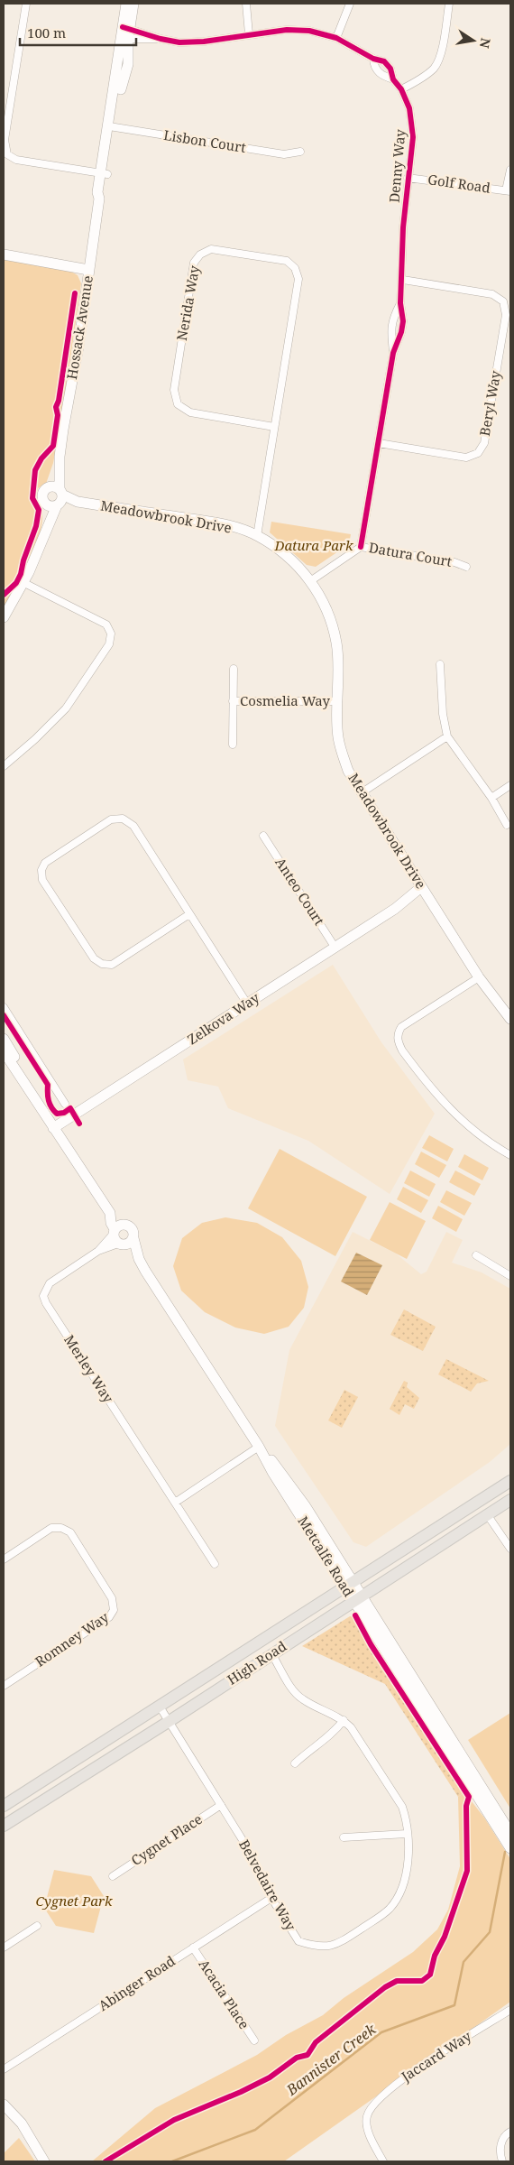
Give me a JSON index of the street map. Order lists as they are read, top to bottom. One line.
{"streets":{"main road":["Hossack Avenue","Meadowbrook Drive","Zelkova Way","Metcalfe Road","High Road"],"street":["Lisbon Court","Denny Way","Golf Road","Nerida Way","Beryl Way","Datura Court","Cosmelia Way","Anteo Court","Merley Way","Romney Way","Cygnet Place","Belvedaire Way","Abinger Road","Acacia Place","Jaccard Way"]},"crossings":[["Lisbon Court","Hossack Avenue"],["Denny Way","Golf Road"],["Denny Way","Hossack Avenue"],["Denny Way","Beryl Way"],["Denny Way","Datura Court"],["Nerida Way","Meadowbrook Drive"],["Hossack Avenue","Meadowbrook Drive"],["Meadowbrook Drive","Datura Court"],["Meadowbrook Drive","Cosmelia Way"],["Meadowbrook Drive","Zelkova Way"],["Anteo Court","Zelkova Way"],["Zelkova Way","Metcalfe Road"],["Merley Way","Metcalfe Road"],["Metcalfe Road","High Road"],["High Road","Belvedaire Way"],["Cygnet Place","Belvedaire Way"],["Belvedaire Way","Abinger Road"],["Abinger Road","Acacia Place"]],"water":["Bannister Creek"],"parks":["Datura Park","Cygnet Park"],"scale_bar":"100 m","north":"right"}
